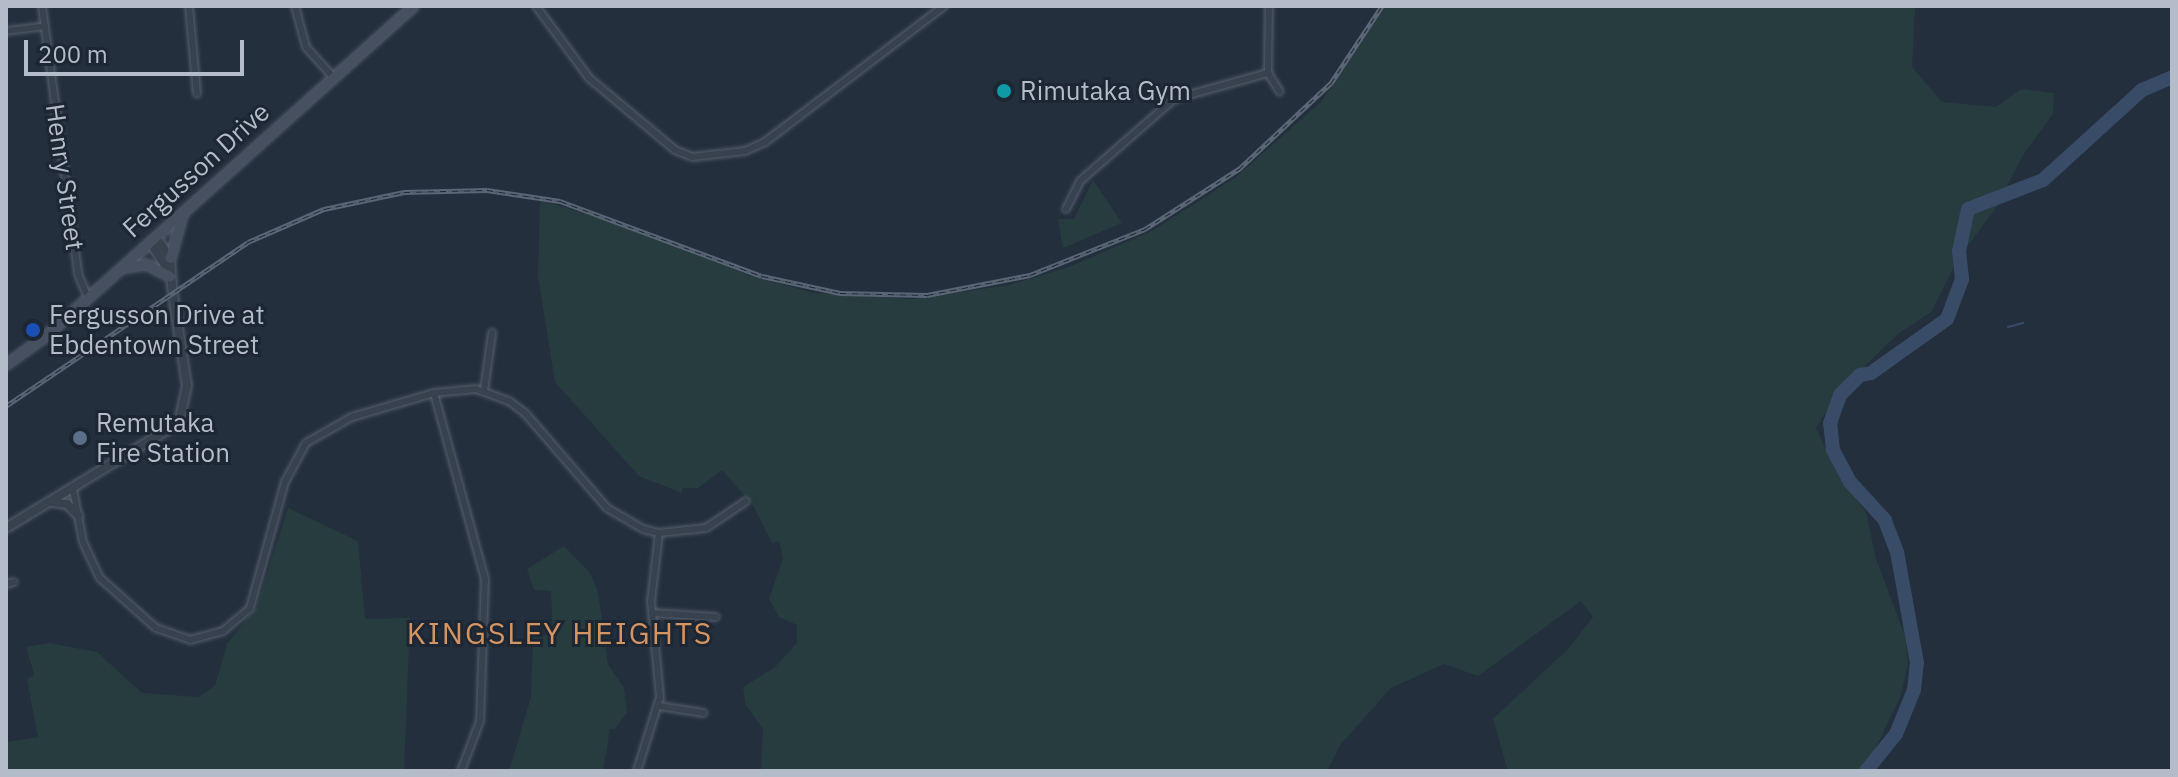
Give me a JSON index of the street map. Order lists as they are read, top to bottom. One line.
{"streets":{"main road":["Fergusson Drive"],"street":["Henry Street"]},"crossings":[["Fergusson Drive","Henry Street"]],"districts":["KINGSLEY HEIGHTS"],"places":["Rimutaka Gym","Fergusson Drive at Ebdentown Street","Remutaka Fire Station"],"scale_bar":"200 m"}
